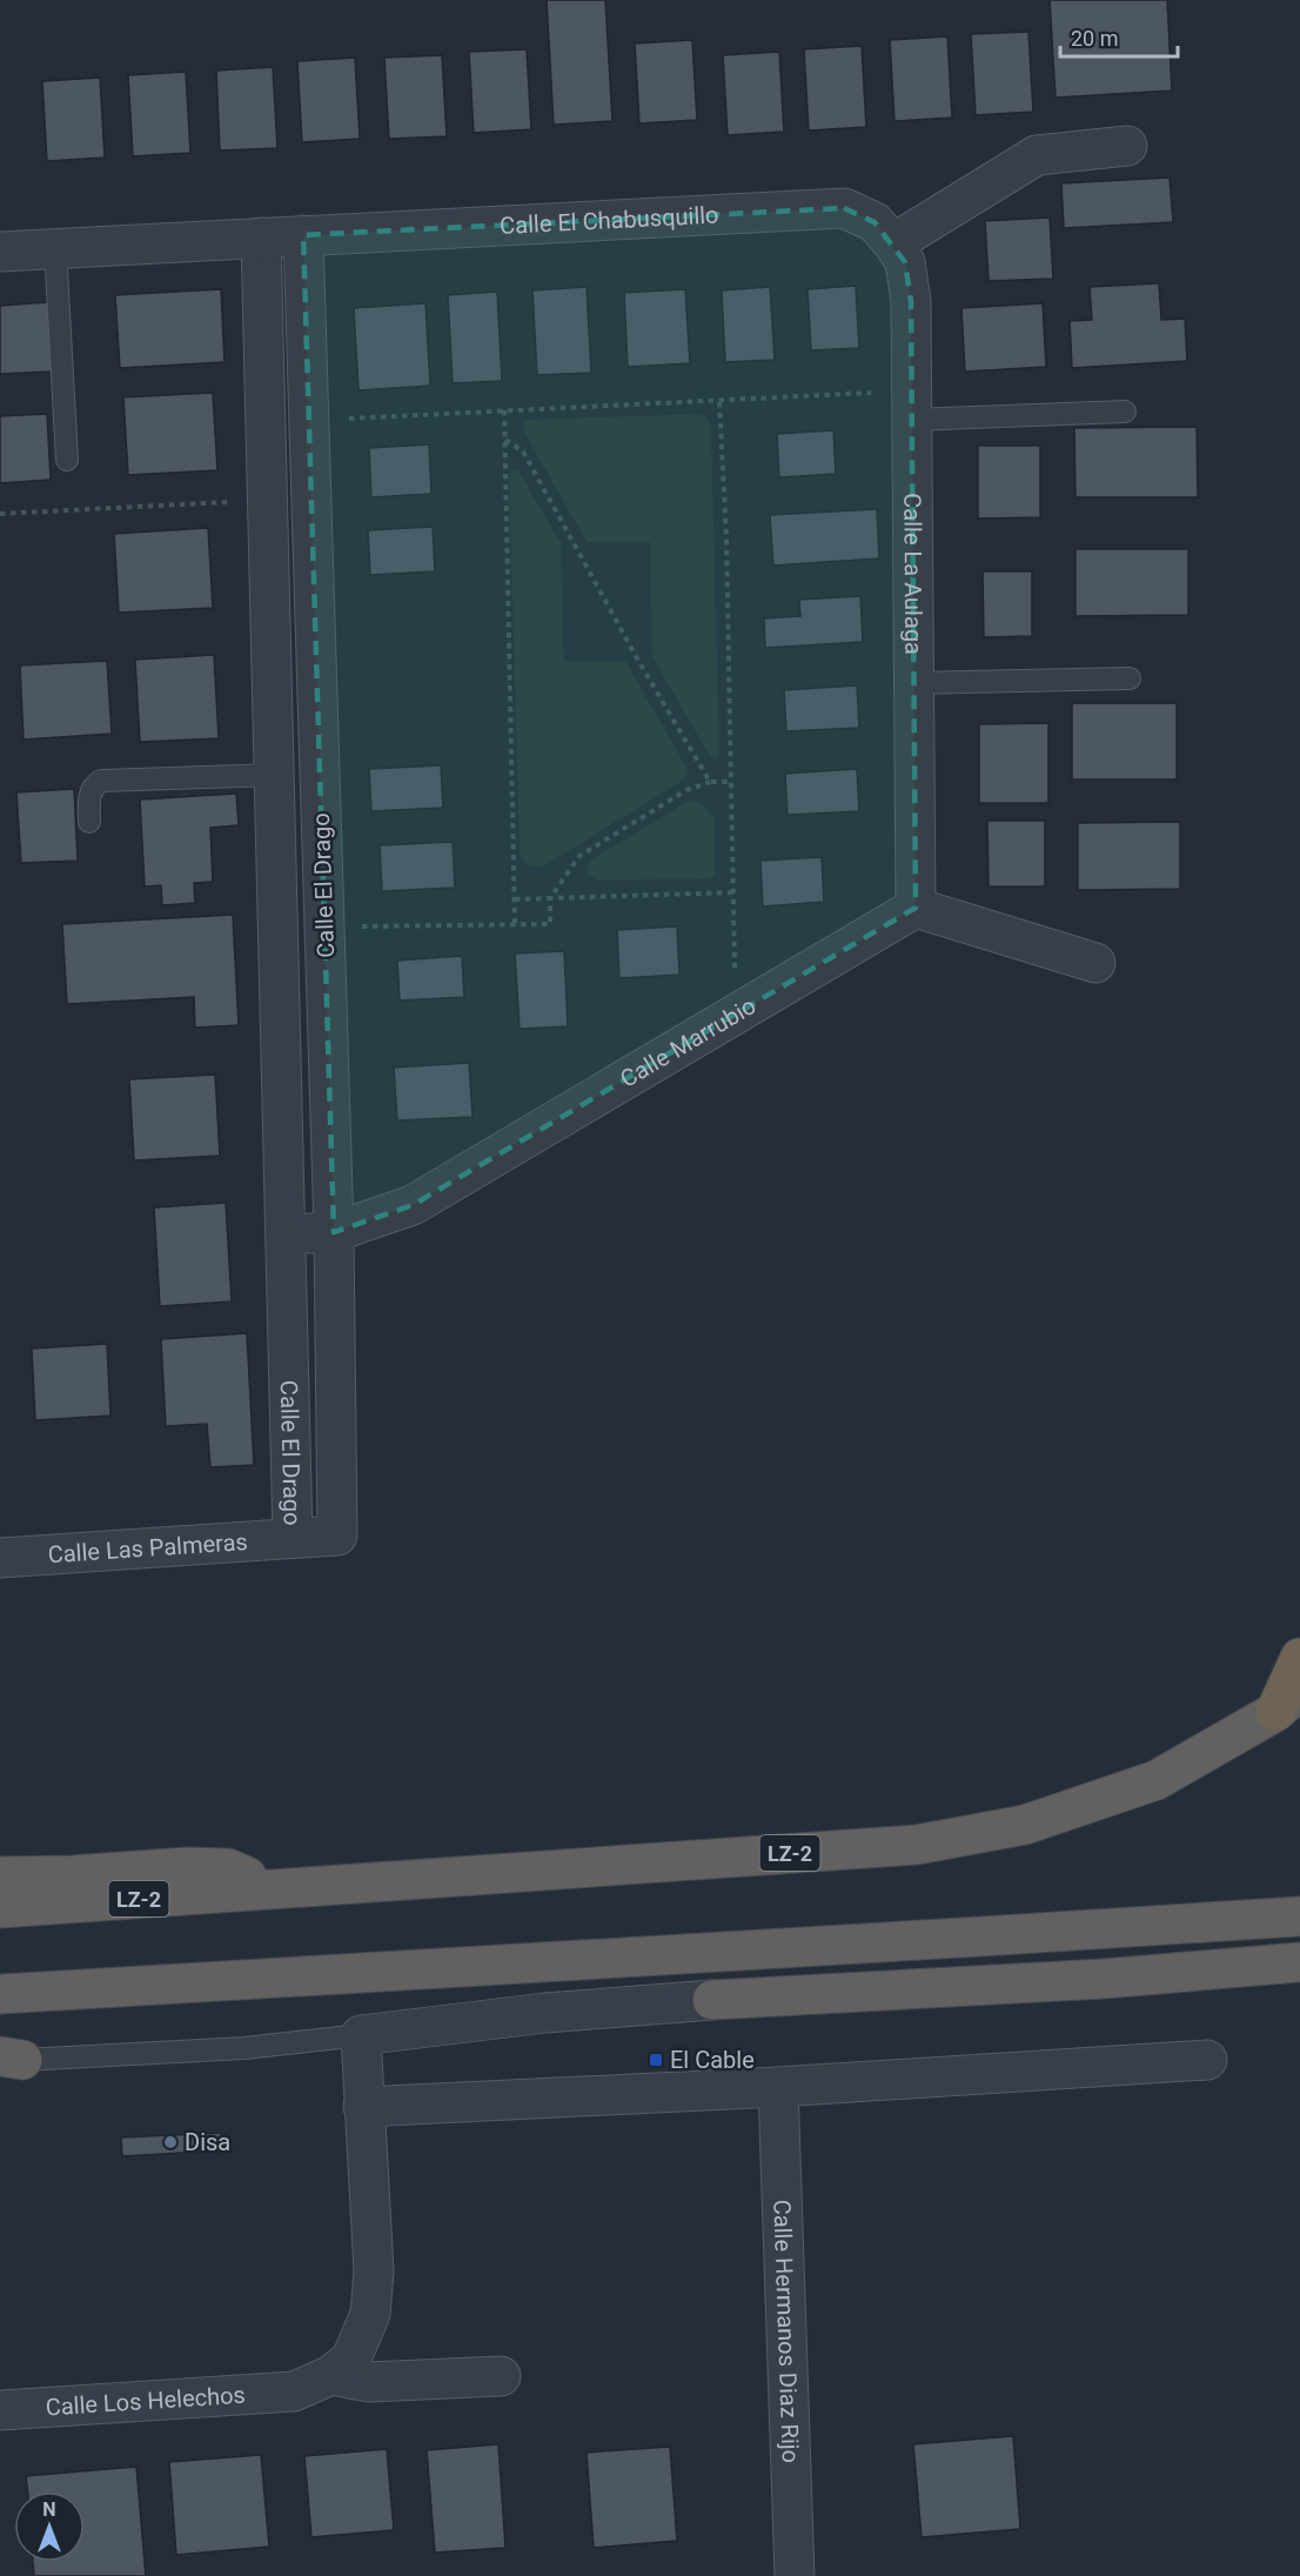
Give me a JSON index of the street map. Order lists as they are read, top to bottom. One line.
{"streets":{"highway":["LZ-2"],"street":["Calle El Chabusquillo","Calle La Aulaga","Calle El Drago","Calle Marrubio","Calle Las Palmeras","Calle Hermanos Diaz Rijo","Calle Los Helechos"]},"crossings":[["Calle El Chabusquillo","Calle La Aulaga"],["Calle El Chabusquillo","Calle El Drago"],["Calle La Aulaga","Calle Marrubio"],["Calle El Drago","Calle Marrubio"],["Calle El Drago","Calle Las Palmeras"]],"places":{"transit":["El Cable"],"other":["Disa"]},"scale_bar":"20 m","north":"top"}
